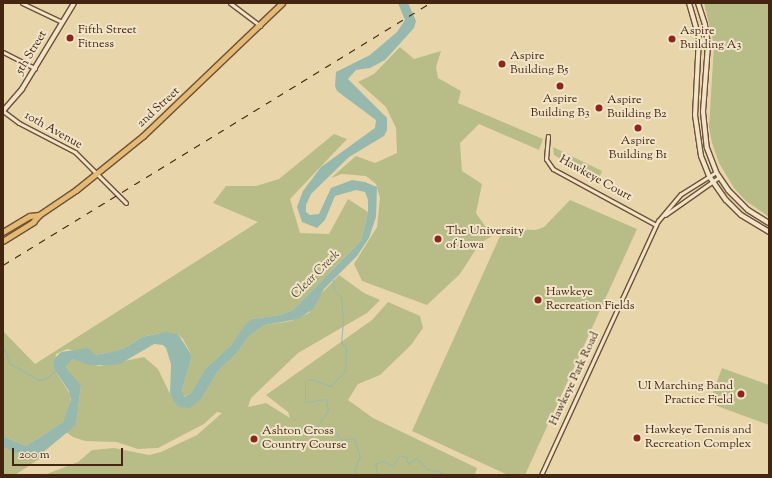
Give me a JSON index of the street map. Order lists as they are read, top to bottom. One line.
{"streets":{"main road":["5th Street","2nd Street"],"street":["10th Avenue","Hawkeye Court","Hawkeye Park Road"]},"crossings":[["5th Street","10th Avenue"],["2nd Street","10th Avenue"],["Hawkeye Court","Hawkeye Park Road"]],"water":["Clear Creek"],"places":["Fifth Street Fitness","Aspire Building A3","Aspire Building B5","Aspire Building B3","Aspire Building B2","Aspire Building B1","The University of Iowa","Hawkeye Recreation Fields","UI Marching Band Practice Field","Hawkeye Tennis and Recreation Complex","Ashton Cross Country Course"],"scale_bar":"200 m"}
